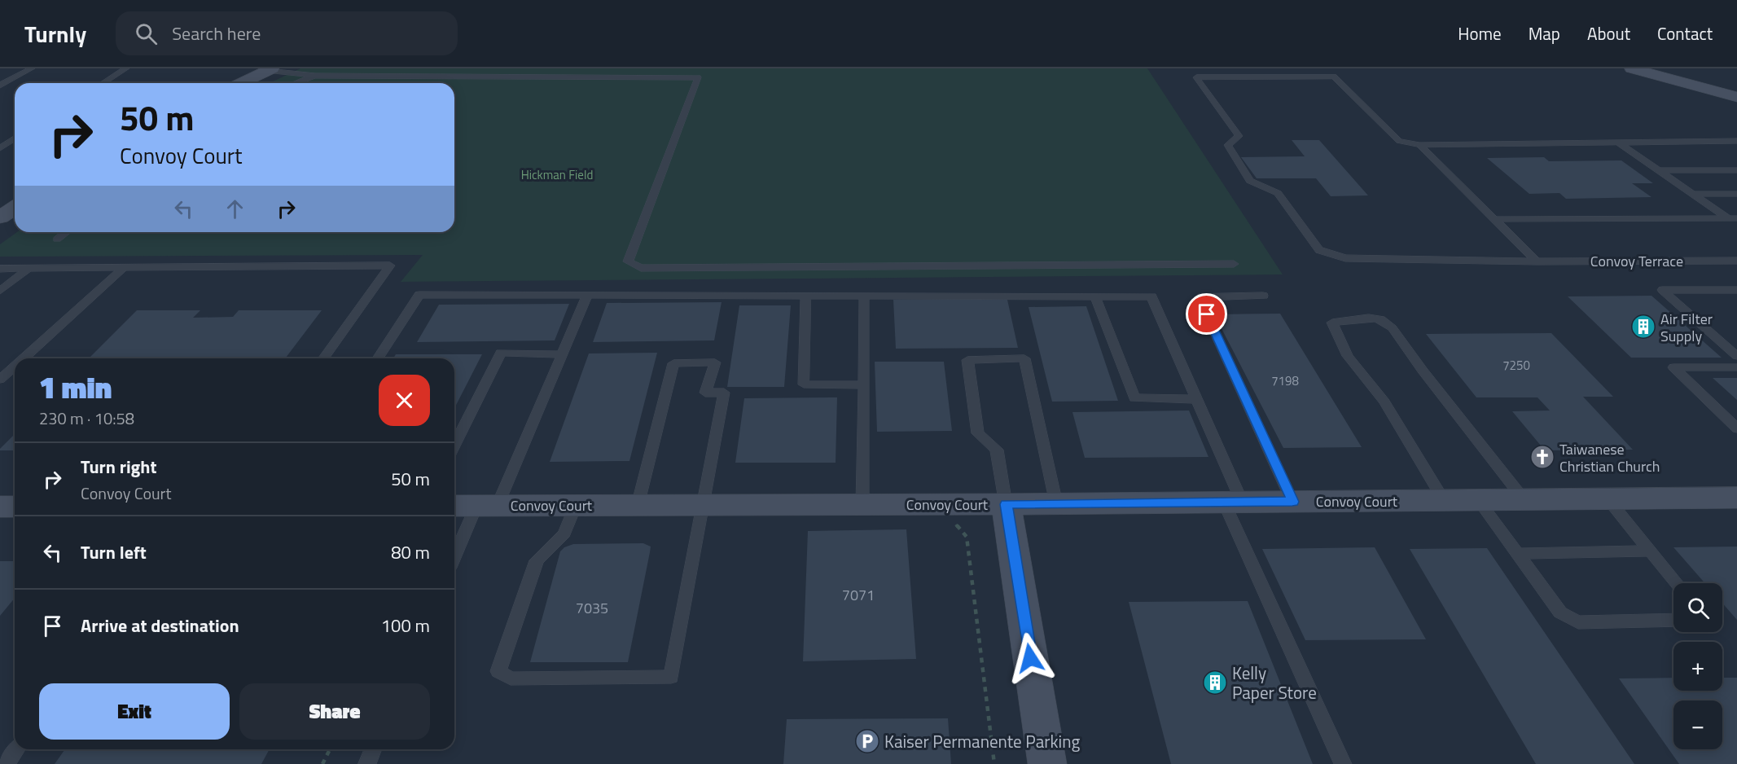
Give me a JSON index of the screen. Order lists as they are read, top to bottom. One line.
{"streets":{"street":["Convoy Court"],"lane":["Convoy Terrace"]},"parks":["Hickman Field"],"places":{"building":["Air Filter Supply","Kelly Paper Store"],"church":["Taiwanese Christian Church"],"parking":["Kaiser Permanente Parking"]},"house_numbers":["7250","7198","7071","7035"],"page":{"header":"Turnly","search":"Search here","nav":["Home","Map","About","Contact"],"turn":["50 m","Convoy Court"],"heading":["1 min","230 m · 10:58"],"list":[{"name":"Turn right","note":"Convoy Court","value":"50 m"},{"name":"Turn left","value":"80 m"},{"name":"Arrive at destination","value":"100 m"}],"map_buttons":["+","−"],"buttons":["Exit","Share"]}}
